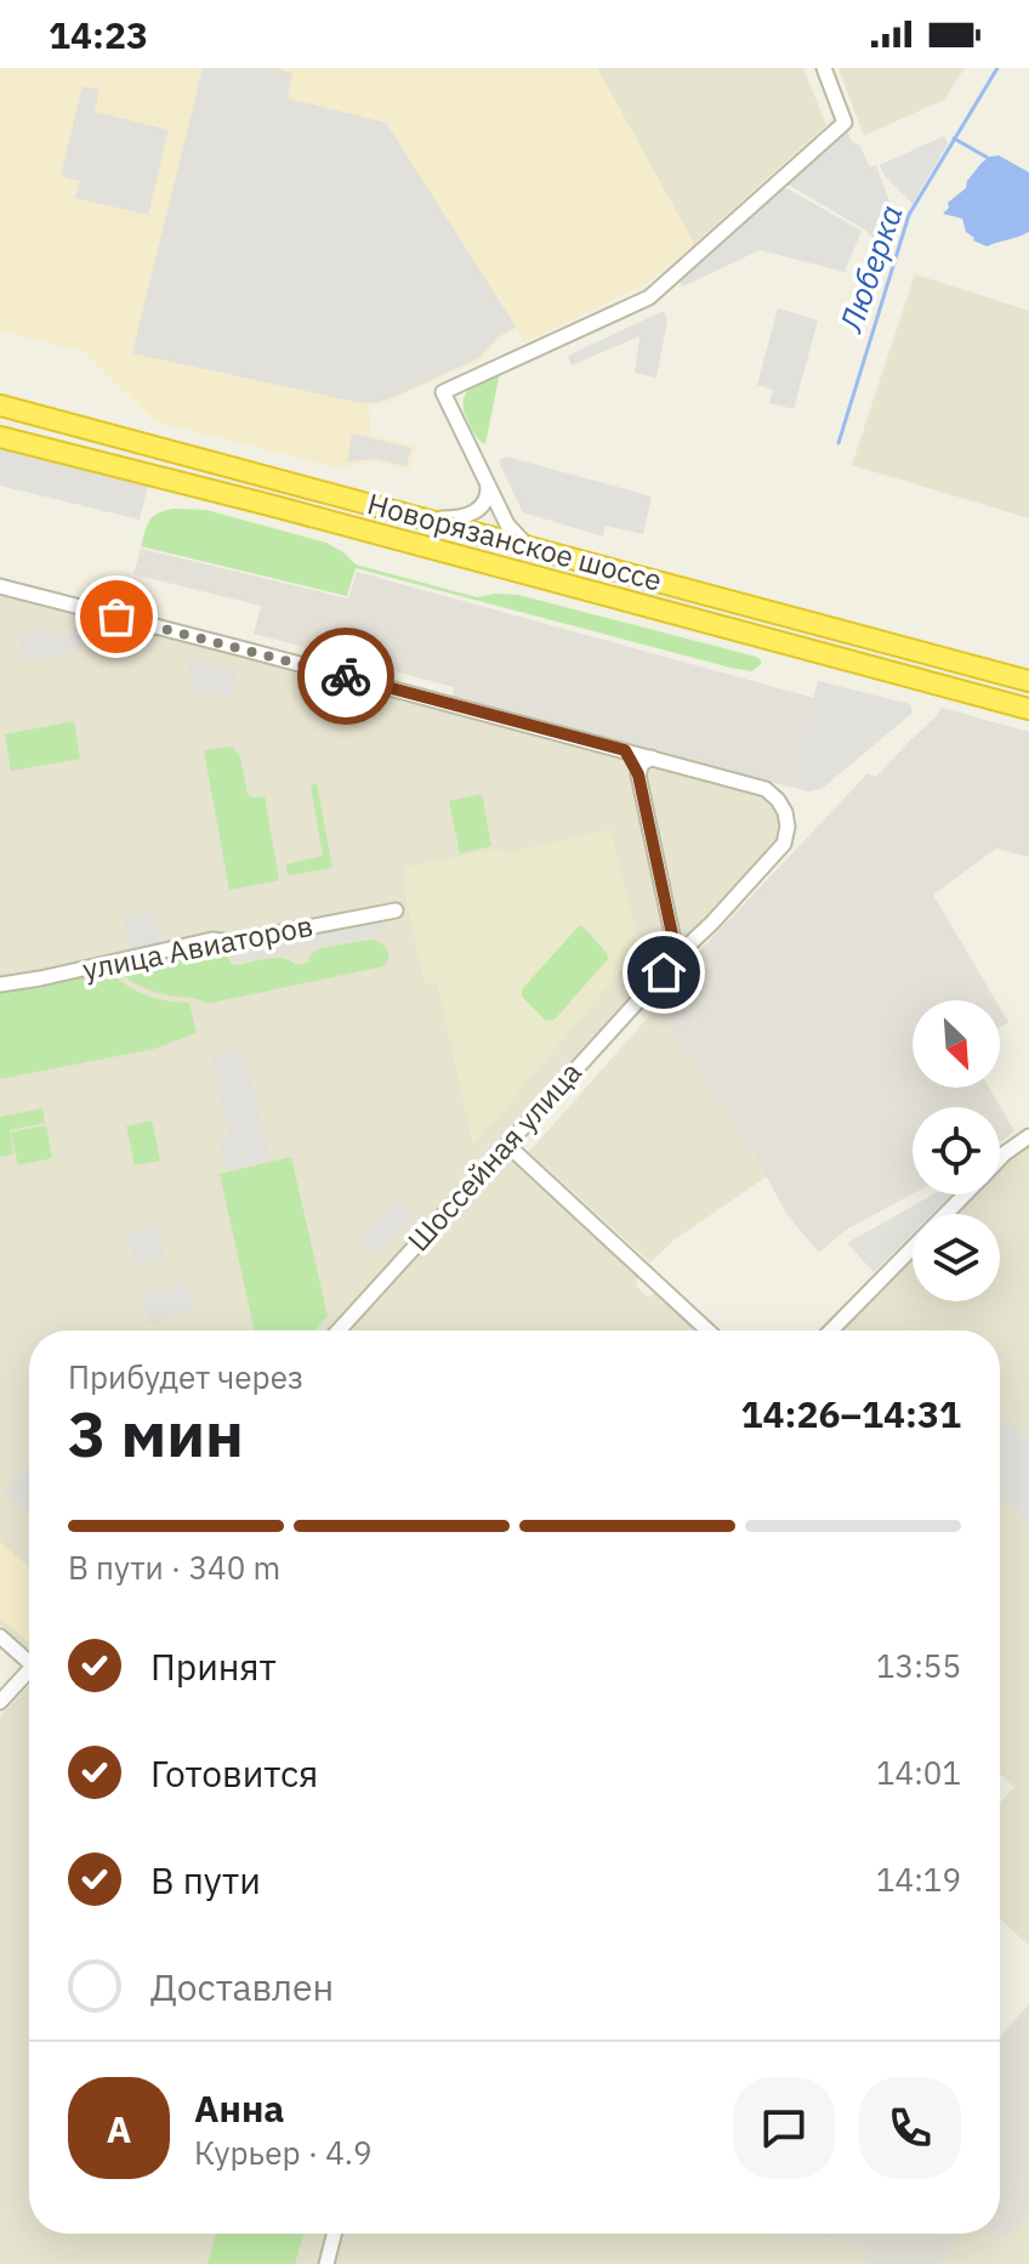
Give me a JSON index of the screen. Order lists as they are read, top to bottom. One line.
{"streets":{"highway":["Новорязанское шоссе"],"street":["улица Авиаторов","Шоссейная улица"]},"water":["Люберка"],"north":"bottom right","page":{"status":"14:23","heading":["3 мин","Прибудет через","14:26–14:31"],"panel":["Анна","Курьер · 4.9"],"bar":"В пути · 340 m","list":[["Принят","13:55"],["Готовится","14:01"],["В пути","14:19"],"Доставлен"],"round":"А"}}
